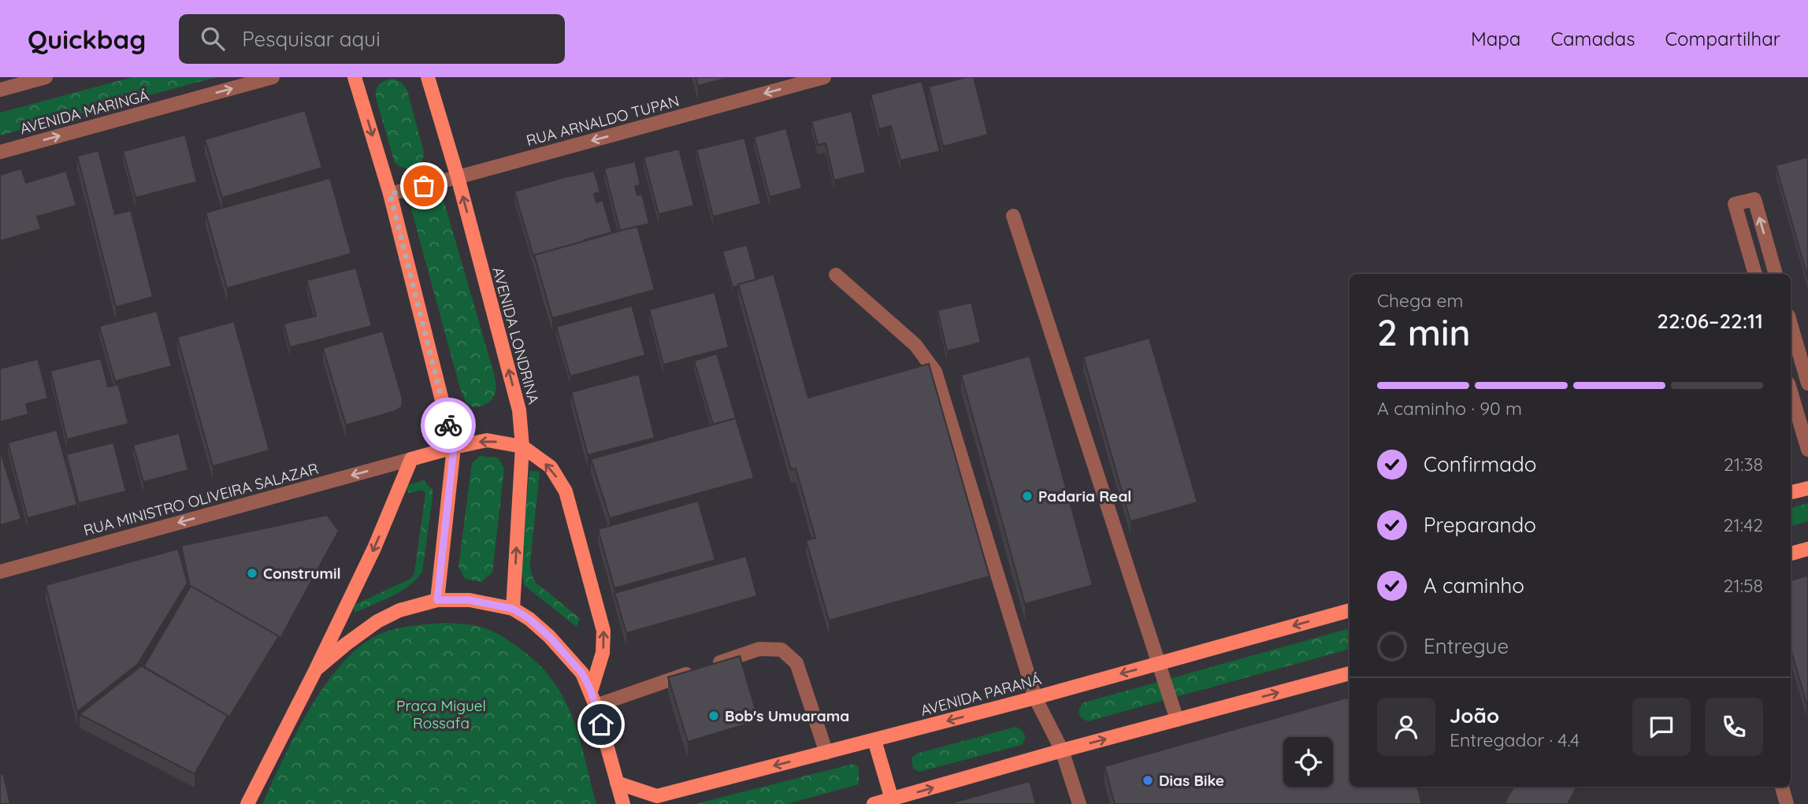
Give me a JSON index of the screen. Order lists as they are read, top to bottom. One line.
{"streets":{"main road":["AVENIDA LONDRINA","AVENIDA PARANÁ"],"street":["AVENIDA MARINGÁ","RUA ARNALDO TUPAN","RUA MINISTRO OLIVEIRA SALAZAR"]},"crossings":[["RUA ARNALDO TUPAN","AVENIDA LONDRINA"]],"one_way":["AVENIDA MARINGÁ","RUA ARNALDO TUPAN","RUA MINISTRO OLIVEIRA SALAZAR"],"parks":["Praça Miguel Rossafa"],"places":["Padaria Real","Construmil","Bob's Umuarama","Dias Bike"],"page":{"header":"Quickbag","search":"Pesquisar aqui","nav":["Mapa","Camadas","Compartilhar"],"heading":["2 min","Chega em","22:06–22:11"],"panel":["João","Entregador · 4.4"],"bar":"A caminho · 90 m","list":[["Confirmado","21:38"],["Preparando","21:42"],["A caminho","21:58"],"Entregue"]}}
